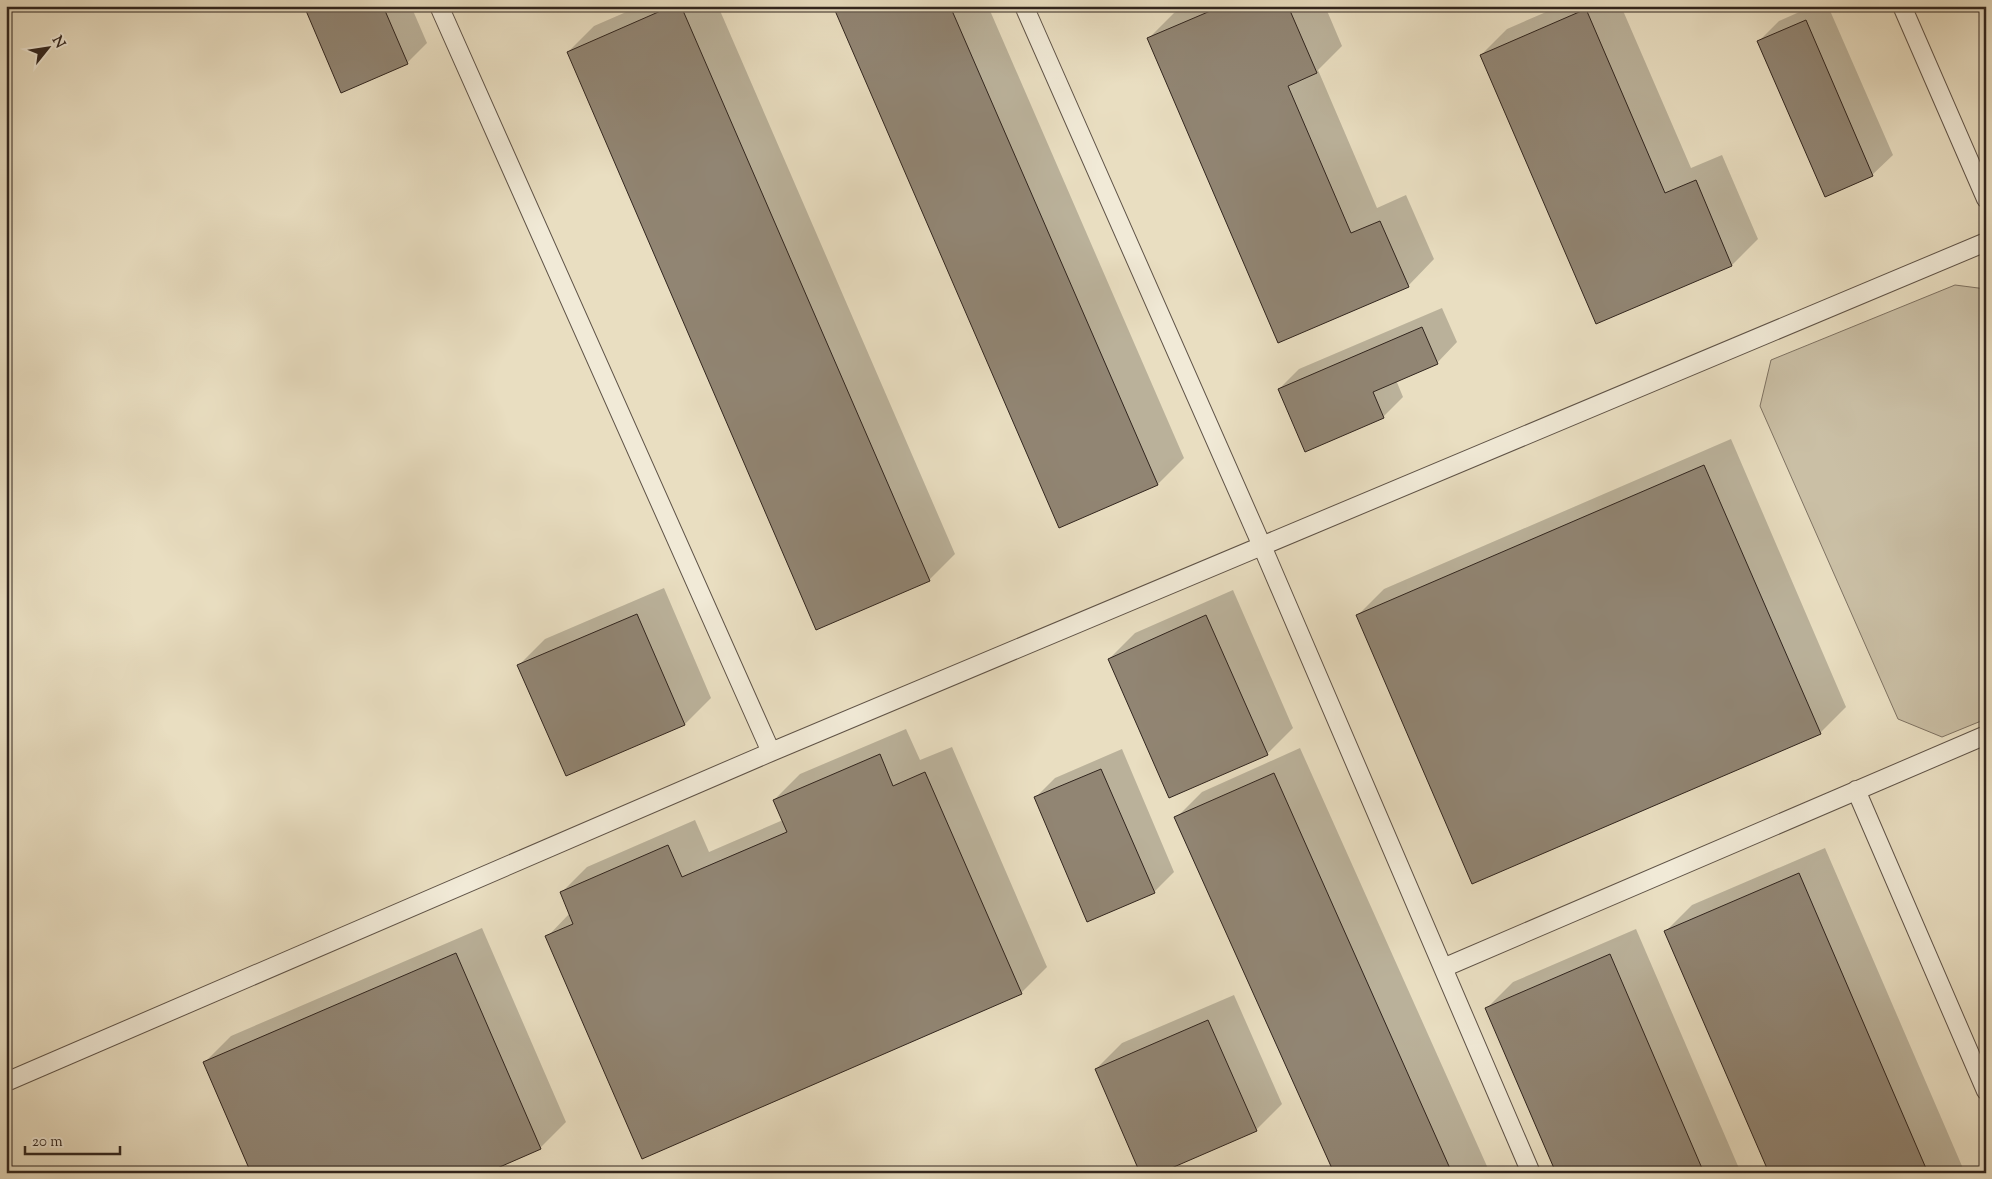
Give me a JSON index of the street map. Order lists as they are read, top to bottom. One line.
{"scale_bar":"20 m","north":"top right"}
